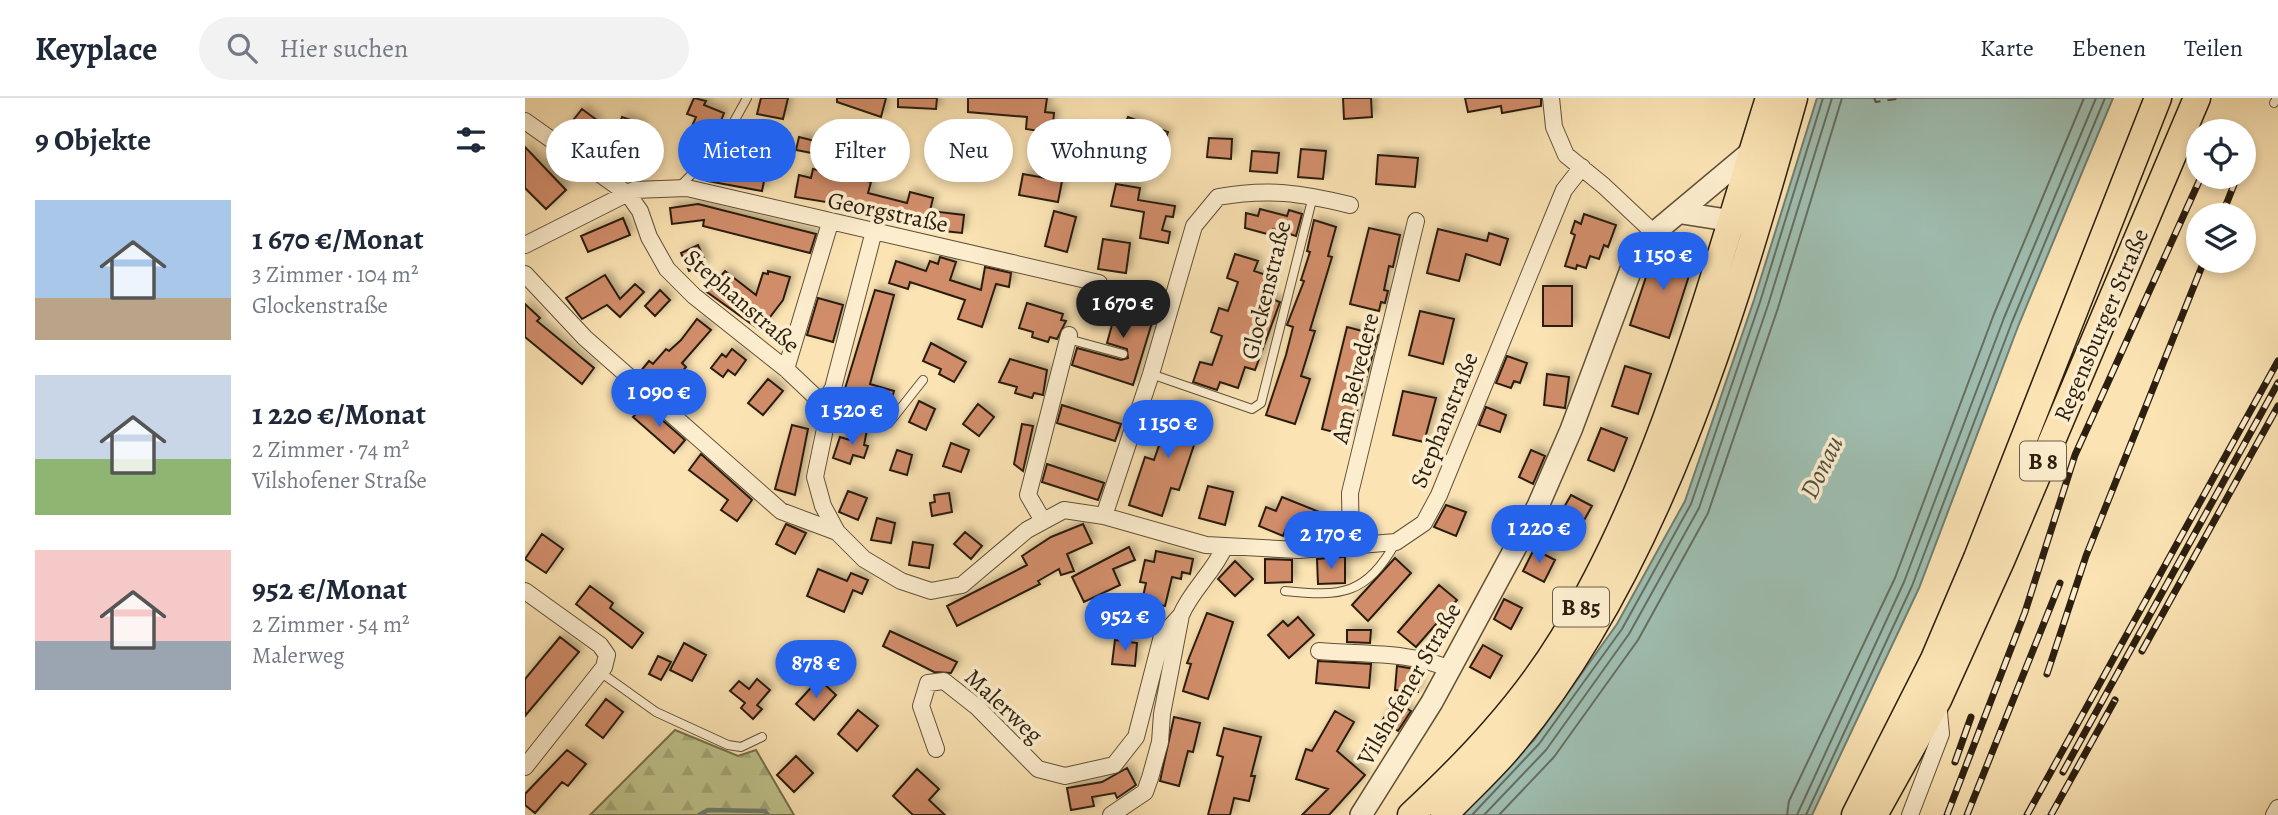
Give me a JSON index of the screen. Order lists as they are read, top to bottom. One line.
{"streets":{"main road":["Regensburger Straße","B 8","B 85"],"street":["Georgstraße","Stephanstraße","Am Belvedere","Vilshofener Straße","Malerweg"],"lane":["Glockenstraße"]},"crossings":[["Georgstraße","Stephanstraße"],["Stephanstraße","Am Belvedere"],["Regensburger Straße","B 8"],["B 85","Vilshofener Straße"]],"water":["Donau"],"page":{"header":"Keyplace","search":"Hier suchen","nav":["Karte","Ebenen","Teilen"],"heading":"9 Objekte","chip":["Kaufen","Mieten","Filter","Neu","Wohnung"],"list":[{"name":"1 670 €/Monat","note":"3 Zimmer · 104 m² · Glockenstraße"},{"name":"1 220 €/Monat","note":"2 Zimmer · 74 m² · Vilshofener Straße"},{"name":"952 €/Monat","note":"2 Zimmer · 54 m² · Malerweg"}],"price":["1 150 €","1 670 €","1 090 €","1 520 €","1 150 €","1 220 €","2 170 €","952 €","878 €"]}}
